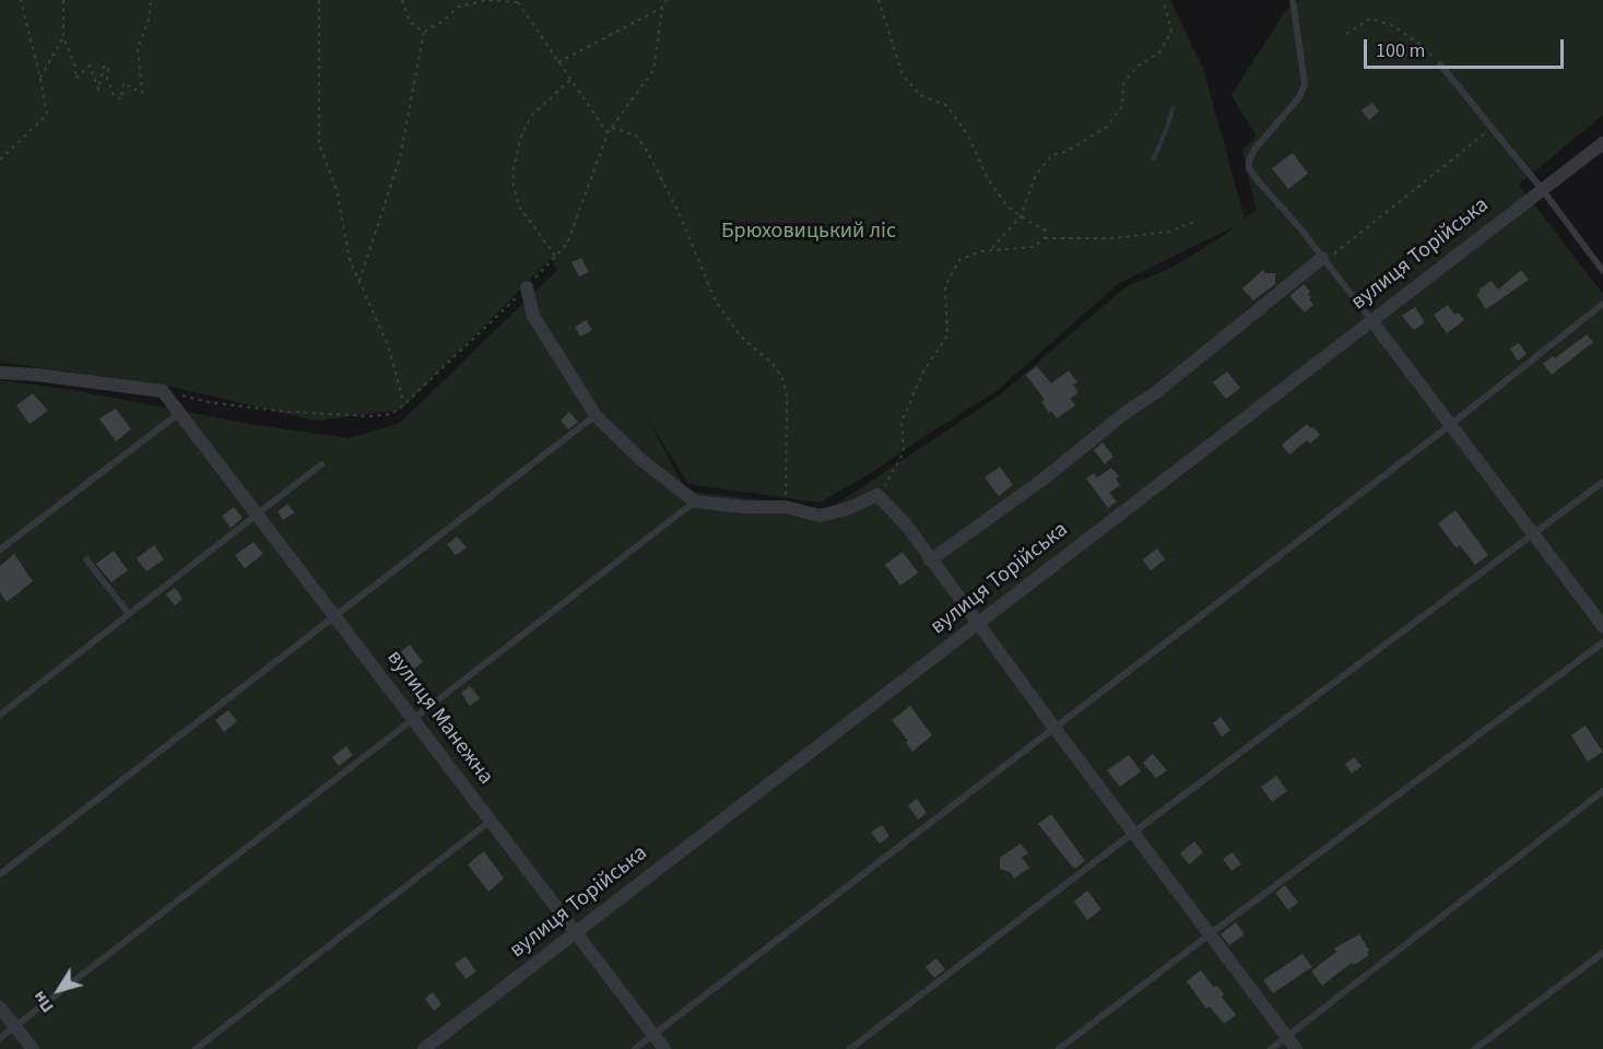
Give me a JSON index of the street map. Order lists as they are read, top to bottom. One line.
{"streets":{"street":["вулиця Торійська","вулиця Манежна"]},"crossings":[["вулиця Торійська","вулиця Манежна"]],"parks":["Брюховицький ліс"],"scale_bar":"100 m","north":"bottom left"}
